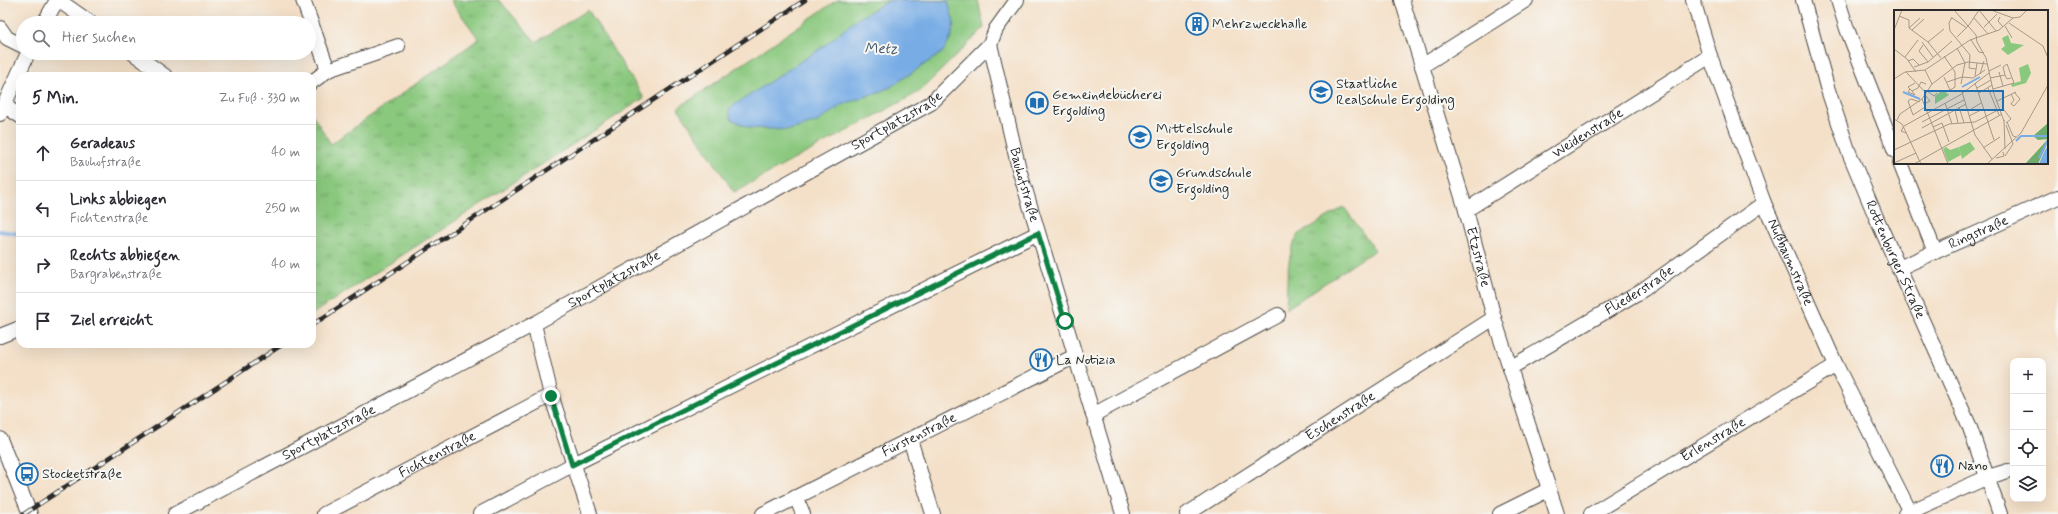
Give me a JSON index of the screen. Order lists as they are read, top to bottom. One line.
{"streets":{"street":["Sportplatzstraße","Weidenstraße","Bauhofstraße","Ringstraße","Etzstraße","Rottenburger Straße","Nußbaumstraße","Fliederstraße","Eschenstraße","Fürstenstraße","Erlenstraße","Fichtenstraße"]},"crossings":[["Sportplatzstraße","Bauhofstraße"],["Weidenstraße","Etzstraße"],["Weidenstraße","Nußbaumstraße"],["Bauhofstraße","Fürstenstraße"],["Ringstraße","Rottenburger Straße"],["Etzstraße","Fliederstraße"],["Etzstraße","Eschenstraße"],["Nußbaumstraße","Fliederstraße"],["Nußbaumstraße","Erlenstraße"]],"water":["Metz"],"places":{"building":["Mehrzweckhalle"],"school or university":["Staatliche Realschule Ergolding","Mittelschule Ergolding","Grundschule Ergolding"],"library":["Gemeindebücherei Ergolding"],"restaurant":["La Notizia","Nano"],"bus stop":["Stocketstraße"]},"page":{"search":"Hier suchen","heading":["5 Min.","Zu Fuß · 330 m"],"list":[["Geradeaus","Bauhofstraße","40 m"],["Links abbiegen","Fichtenstraße","250 m"],["Rechts abbiegen","Bargrabenstraße","40 m"],"Ziel erreicht"],"map_buttons":["+","−"]}}
